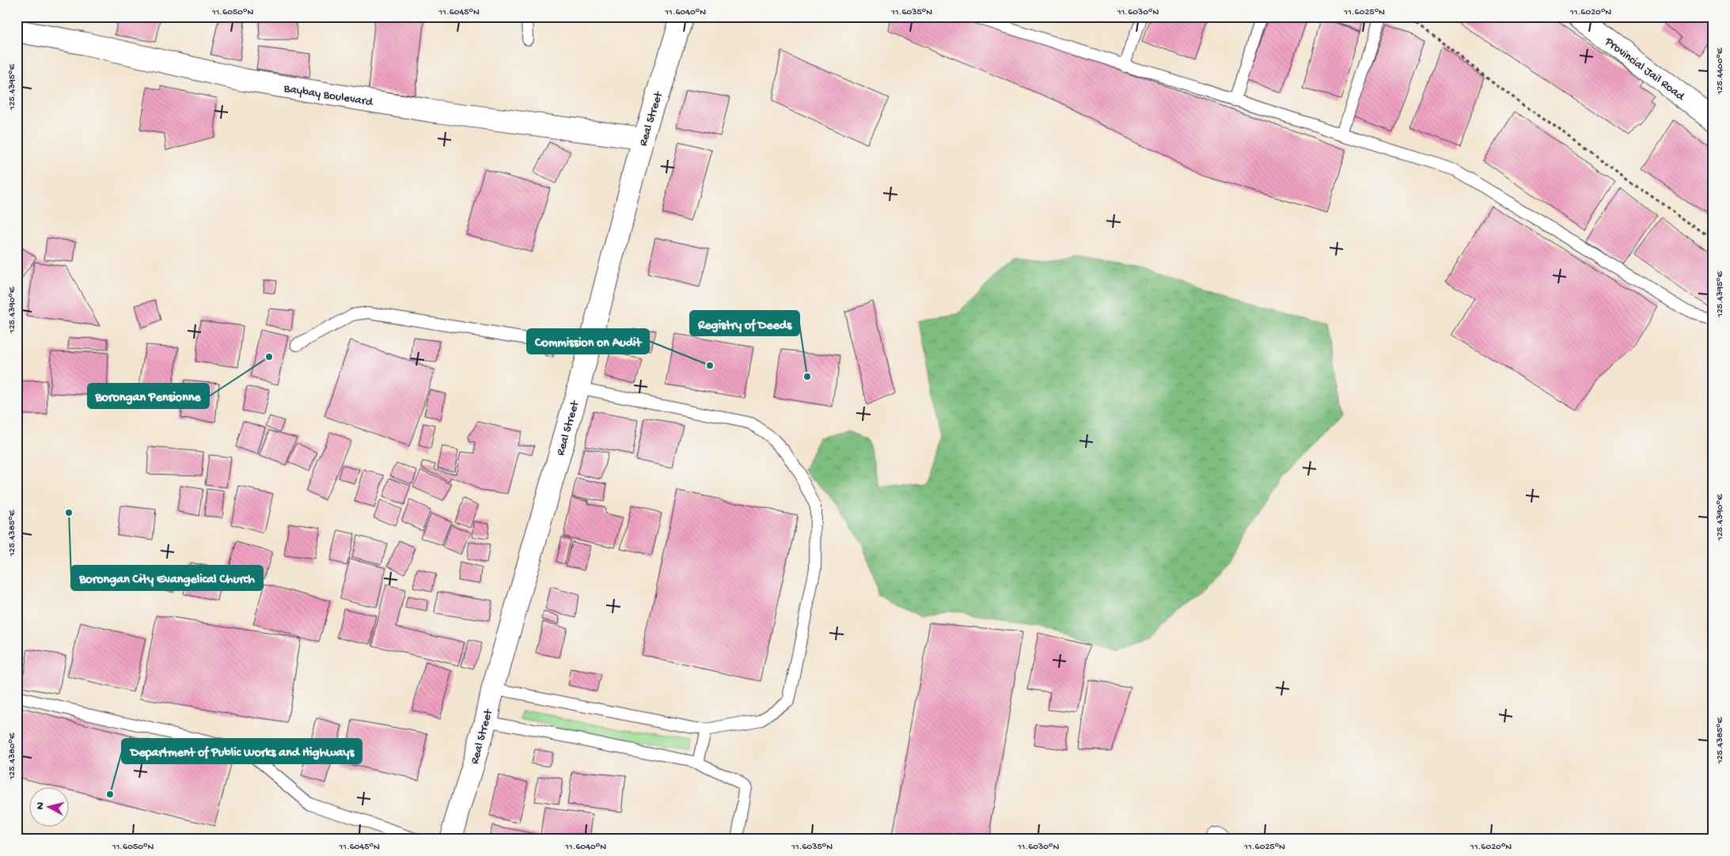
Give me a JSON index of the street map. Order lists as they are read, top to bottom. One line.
{"streets":{"main road":["Provincial Jail Road","Baybay Boulevard","Real Street"]},"crossings":[["Baybay Boulevard","Real Street"]],"places":["Borongan Pensionne","Commission on Audit","Registry of Deeds","Borongan City Evangelical Church","Department of Public Works and Highways"],"north":"left","coordinates":["11.6050°N","11.6045°N","11.6040°N","11.6035°N","11.6030°N","11.6025°N","11.6020°N","125.4400°E","125.4395°E","125.4390°E","125.4385°E","125.4380°E"]}
